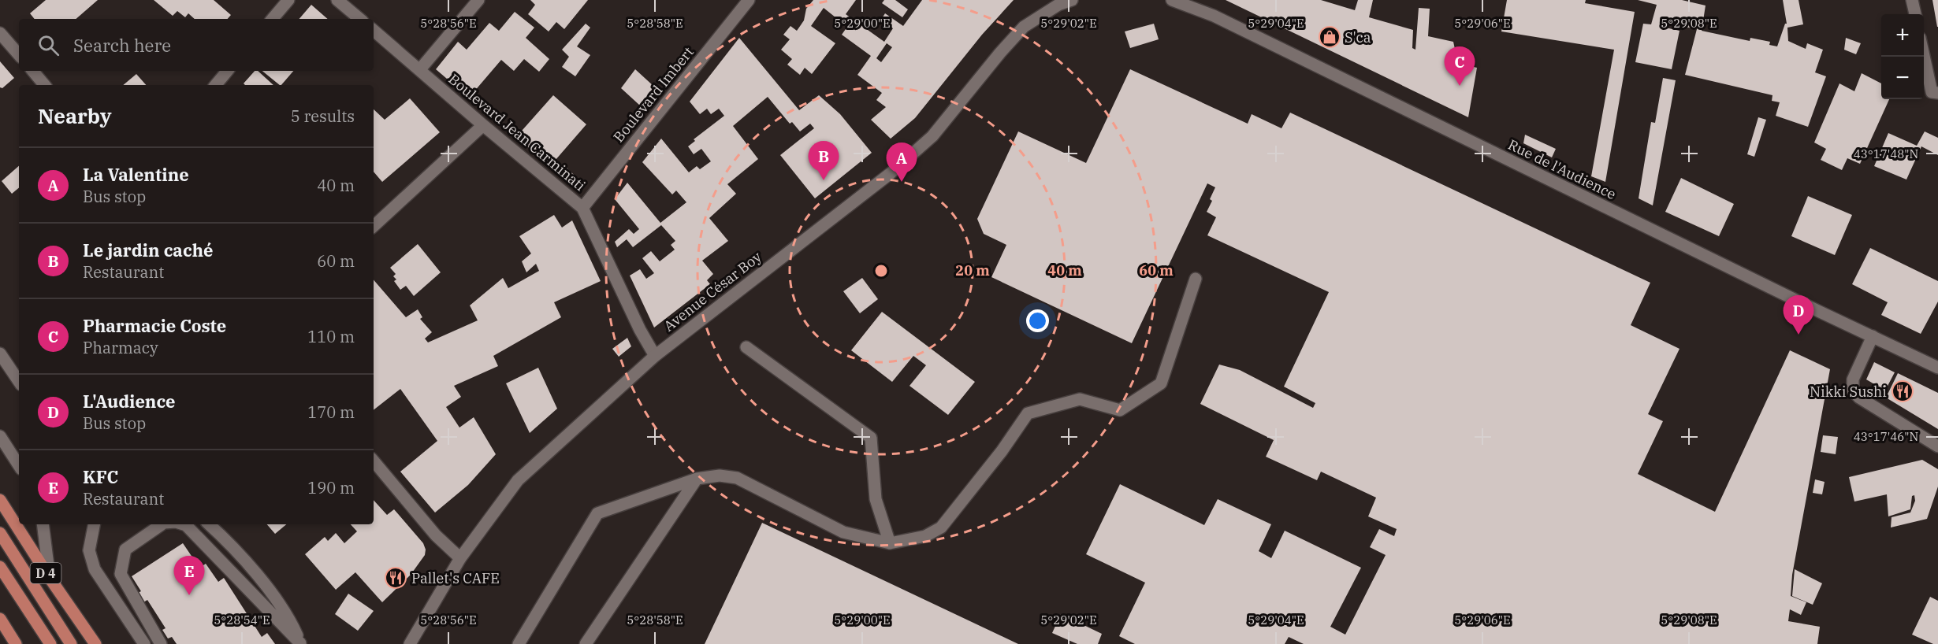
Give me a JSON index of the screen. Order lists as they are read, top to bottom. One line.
{"streets":{"main road":["D 4"],"street":["Boulevard Imbert","Boulevard Jean Carminati","Rue de l'Audience","Avenue César Boy"]},"crossings":[["Boulevard Imbert","Boulevard Jean Carminati"],["Boulevard Jean Carminati","Avenue César Boy"]],"places":{"shop":["S'ca"],"restaurant":["Nikki Sushi","Pallet's CAFE"]},"page":{"map_buttons":["+","−"],"search":"Search here","pins":["C","B","A","D","E"],"heading":["Nearby","5 results"],"list":[{"mark":"A","name":"La Valentine","note":"Bus stop","value":"40 m"},{"mark":"B","name":"Le jardin caché","note":"Restaurant","value":"60 m"},{"mark":"C","name":"Pharmacie Coste","note":"Pharmacy","value":"110 m"},{"mark":"D","name":"L'Audience","note":"Bus stop","value":"170 m"},{"mark":"E","name":"KFC","note":"Restaurant","value":"190 m"}]},"coordinates":["5°28'56\"E","5°28'58\"E","5°29'00\"E","5°29'02\"E","5°29'04\"E","5°29'06\"E","5°29'08\"E","43°17'48\"N","43°17'46\"N","5°28'54\"E"],"rings":["20 m","40 m","60 m"]}
